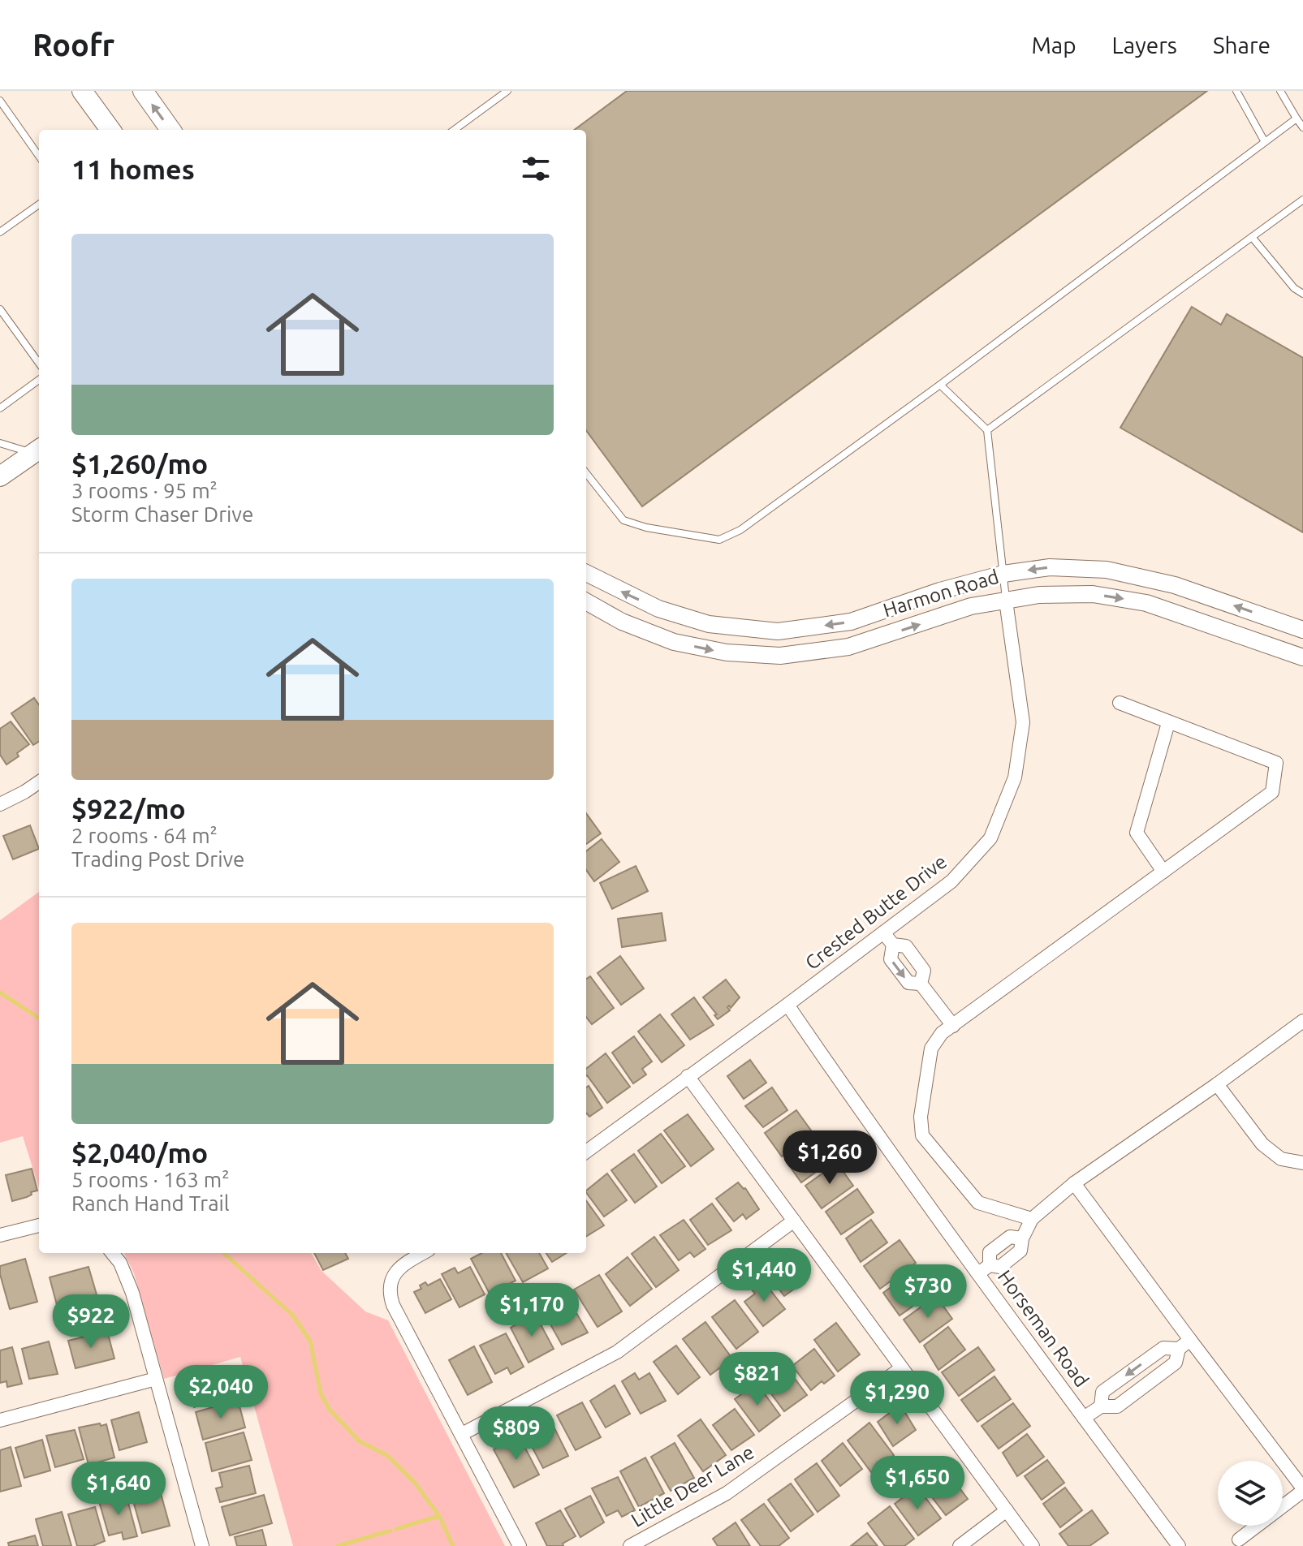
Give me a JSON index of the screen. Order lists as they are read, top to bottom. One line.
{"streets":{"street":["Harmon Road","Crested Butte Drive","Horseman Road","Little Deer Lane"]},"crossings":[["Harmon Road","Crested Butte Drive"],["Crested Butte Drive","Horseman Road"]],"page":{"header":"Roofr","nav":["Map","Layers","Share"],"heading":"11 homes","list":[{"name":"$1,260/mo","note":"3 rooms · 95 m² · Storm Chaser Drive"},{"name":"$922/mo","note":"2 rooms · 64 m² · Trading Post Drive"},{"name":"$2,040/mo","note":"5 rooms · 163 m² · Ranch Hand Trail"}],"price":["$1,260","$1,440","$730","$1,170","$922","$821","$2,040","$1,290","$809","$1,650","$1,640"]}}
